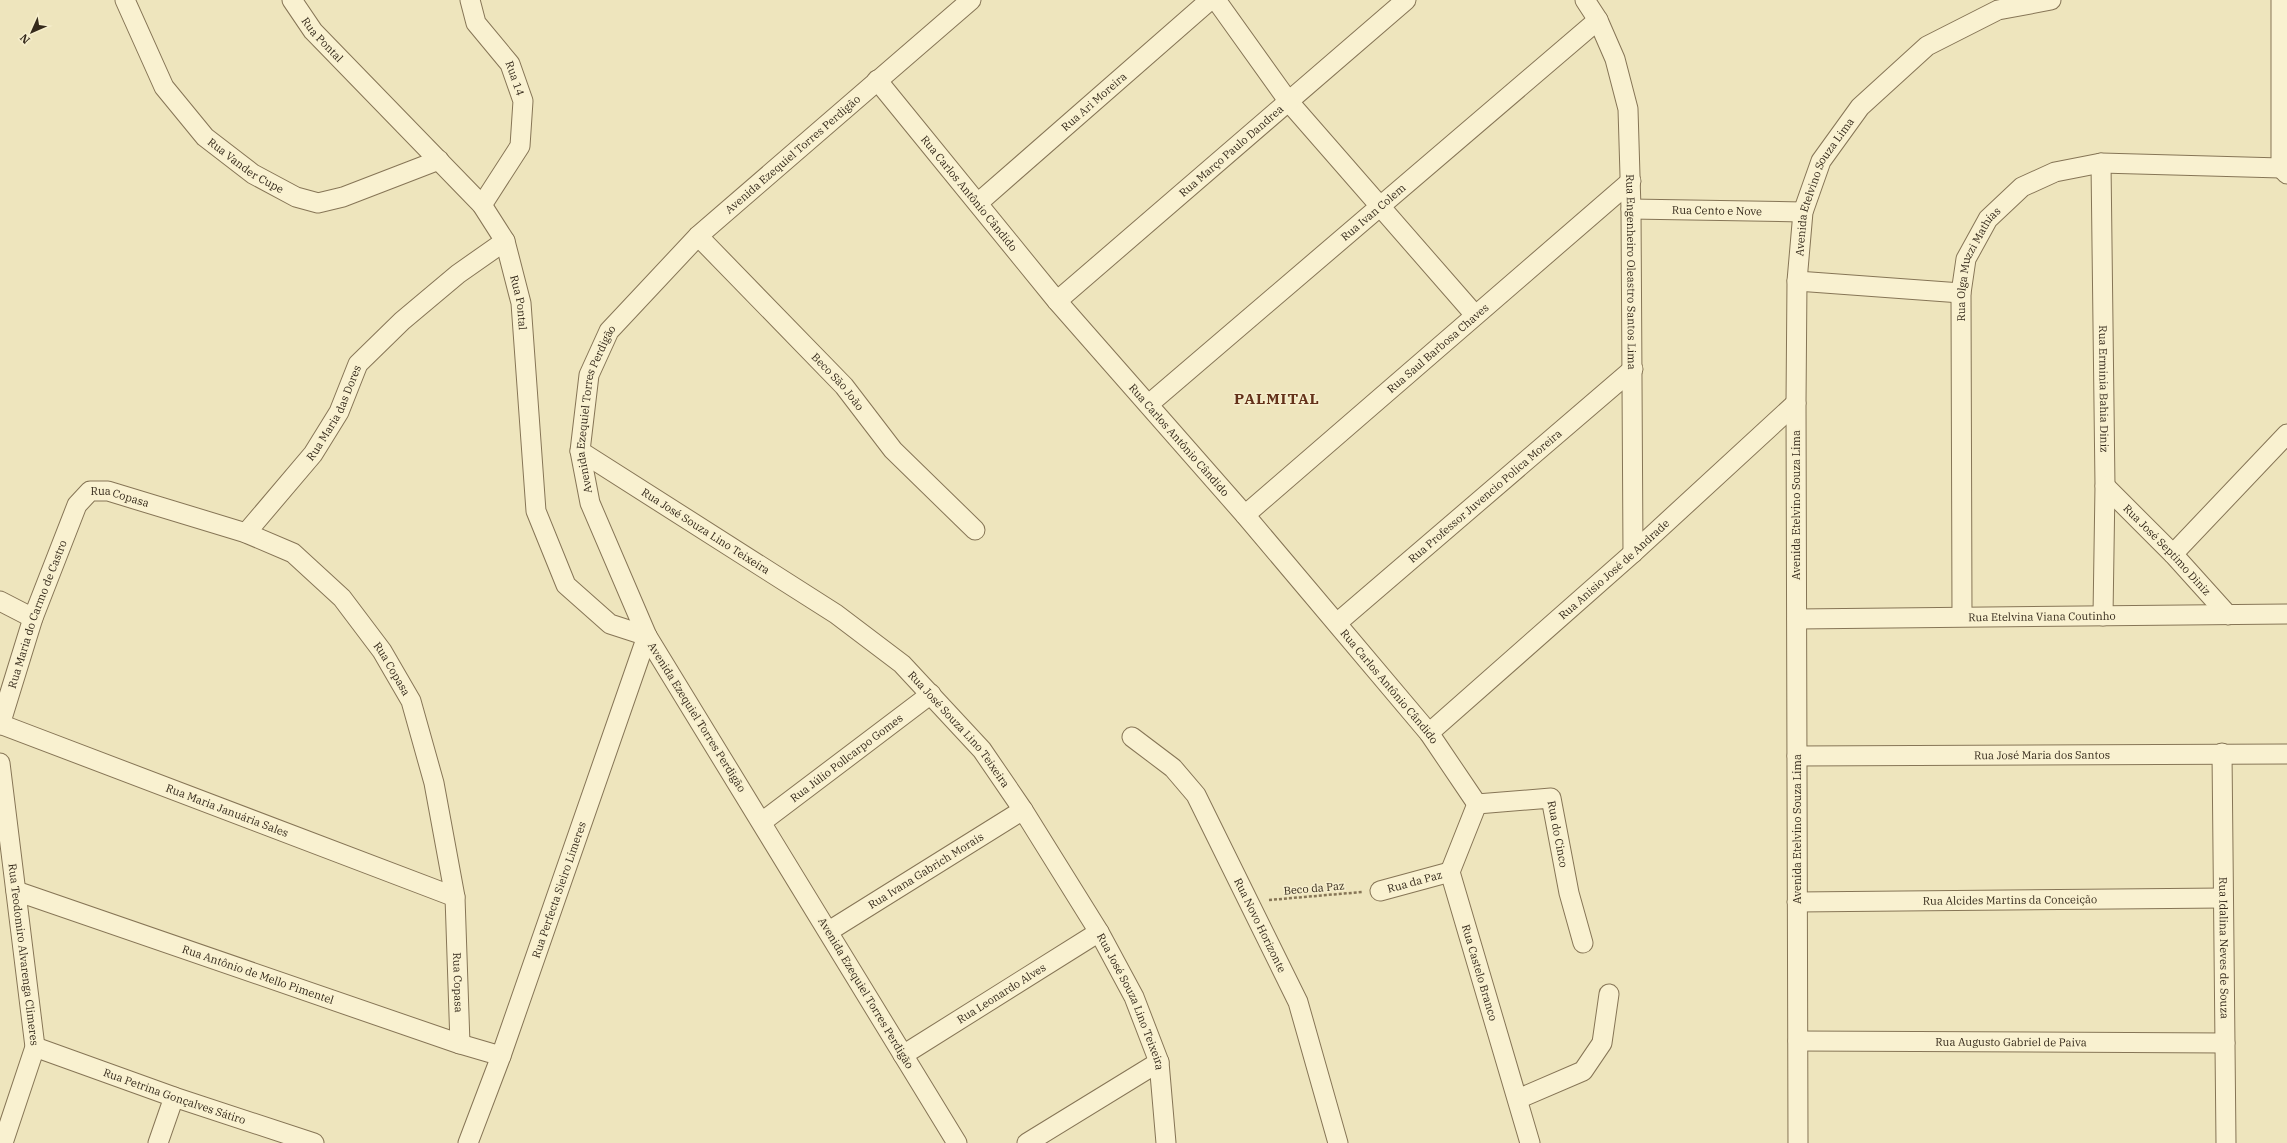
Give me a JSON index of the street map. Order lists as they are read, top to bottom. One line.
{"streets":{"street":["Rua Pontal","Rua 14","Rua Ari Moreira","Rua Março Paulo Dandrea","Avenida Ezequiel Torres Perdigão","Rua Vander Cupe","Avenida Etelvino Souza Lima","Rua Carlos Antônio Cândido","Rua Cento e Nove","Rua Ivan Colem","Rua Olga Muzzi Mathias","Rua Engenheiro Oleastro Santos Lima","Rua Saul Barbosa Chaves","Beco São João","Rua Erminia Bahia Diniz","Rua Maria das Dores","Rua Professor Juvencio Polica Moreira","Rua Copasa","Rua José Souza Lino Teixeira","Rua José Septimo Diniz","Rua Anisio José de Andrade","Rua Maria do Carmo de Castro","Rua Etelvina Viana Coutinho","Rua José Maria dos Santos","Rua Júlio Pollcarpo Gomes","Rua Maria Januária Sales","Rua do Cinco","Rua Ivana Gabrich Morais","Rua da Paz","Rua Perfecta Sieiro Limeres","Rua Alcides Martins da Conceição","Rua Novo Horizonte","Rua Idalina Neves de Souza","Rua Teodomiro Alvarenga Climeres","Rua Castelo Branco","Rua Antônio de Mello Pimentel","Rua Leonardo Alves","Rua Augusto Gabriel de Paiva","Rua Petrina Gonçalves Sátiro"],"path":["Beco da Paz"]},"crossings":[["Rua Pontal","Rua 14"],["Rua Pontal","Avenida Ezequiel Torres Perdigão"],["Rua Pontal","Rua Vander Cupe"],["Rua Pontal","Rua Maria das Dores"],["Rua Pontal","Rua Perfecta Sieiro Limeres"],["Rua Ari Moreira","Rua Carlos Antônio Cândido"],["Rua Março Paulo Dandrea","Rua Carlos Antônio Cândido"],["Avenida Ezequiel Torres Perdigão","Rua Carlos Antônio Cândido"],["Avenida Ezequiel Torres Perdigão","Beco São João"],["Avenida Ezequiel Torres Perdigão","Rua José Souza Lino Teixeira"],["Avenida Ezequiel Torres Perdigão","Rua Júlio Pollcarpo Gomes"],["Avenida Ezequiel Torres Perdigão","Rua Ivana Gabrich Morais"],["Avenida Ezequiel Torres Perdigão","Rua Perfecta Sieiro Limeres"],["Avenida Ezequiel Torres Perdigão","Rua Leonardo Alves"],["Avenida Etelvino Souza Lima","Rua Cento e Nove"],["Avenida Etelvino Souza Lima","Rua Anisio José de Andrade"],["Avenida Etelvino Souza Lima","Rua Etelvina Viana Coutinho"],["Avenida Etelvino Souza Lima","Rua José Maria dos Santos"],["Avenida Etelvino Souza Lima","Rua Alcides Martins da Conceição"],["Avenida Etelvino Souza Lima","Rua Augusto Gabriel de Paiva"],["Rua Carlos Antônio Cândido","Rua Ivan Colem"],["Rua Carlos Antônio Cândido","Rua Saul Barbosa Chaves"],["Rua Carlos Antônio Cândido","Rua Professor Juvencio Polica Moreira"],["Rua Carlos Antônio Cândido","Rua Anisio José de Andrade"],["Rua Carlos Antônio Cândido","Rua do Cinco"],["Rua Cento e Nove","Rua Engenheiro Oleastro Santos Lima"],["Rua Ivan Colem","Rua Engenheiro Oleastro Santos Lima"],["Rua Olga Muzzi Mathias","Rua Erminia Bahia Diniz"],["Rua Olga Muzzi Mathias","Rua Etelvina Viana Coutinho"],["Rua Engenheiro Oleastro Santos Lima","Rua Saul Barbosa Chaves"],["Rua Engenheiro Oleastro Santos Lima","Rua Professor Juvencio Polica Moreira"],["Rua Engenheiro Oleastro Santos Lima","Rua Anisio José de Andrade"],["Rua Erminia Bahia Diniz","Rua José Septimo Diniz"],["Rua Erminia Bahia Diniz","Rua Etelvina Viana Coutinho"],["Rua Maria das Dores","Rua Copasa"],["Rua Copasa","Rua Maria do Carmo de Castro"],["Rua Copasa","Rua Maria Januária Sales"],["Rua Copasa","Rua Antônio de Mello Pimentel"],["Rua José Souza Lino Teixeira","Rua Júlio Pollcarpo Gomes"],["Rua José Souza Lino Teixeira","Rua Ivana Gabrich Morais"],["Rua José Souza Lino Teixeira","Rua Leonardo Alves"],["Rua José Septimo Diniz","Rua Etelvina Viana Coutinho"],["Rua Maria do Carmo de Castro","Rua Maria Januária Sales"],["Rua José Maria dos Santos","Rua Idalina Neves de Souza"],["Rua da Paz","Beco da Paz"],["Rua da Paz","Rua Castelo Branco"],["Beco da Paz","Rua Novo Horizonte"],["Rua Perfecta Sieiro Limeres","Rua Antônio de Mello Pimentel"],["Rua Alcides Martins da Conceição","Rua Idalina Neves de Souza"],["Rua Idalina Neves de Souza","Rua Augusto Gabriel de Paiva"],["Rua Teodomiro Alvarenga Climeres","Rua Antônio de Mello Pimentel"],["Rua Teodomiro Alvarenga Climeres","Rua Petrina Gonçalves Sátiro"]],"districts":["PALMITAL"],"north":"bottom left"}
